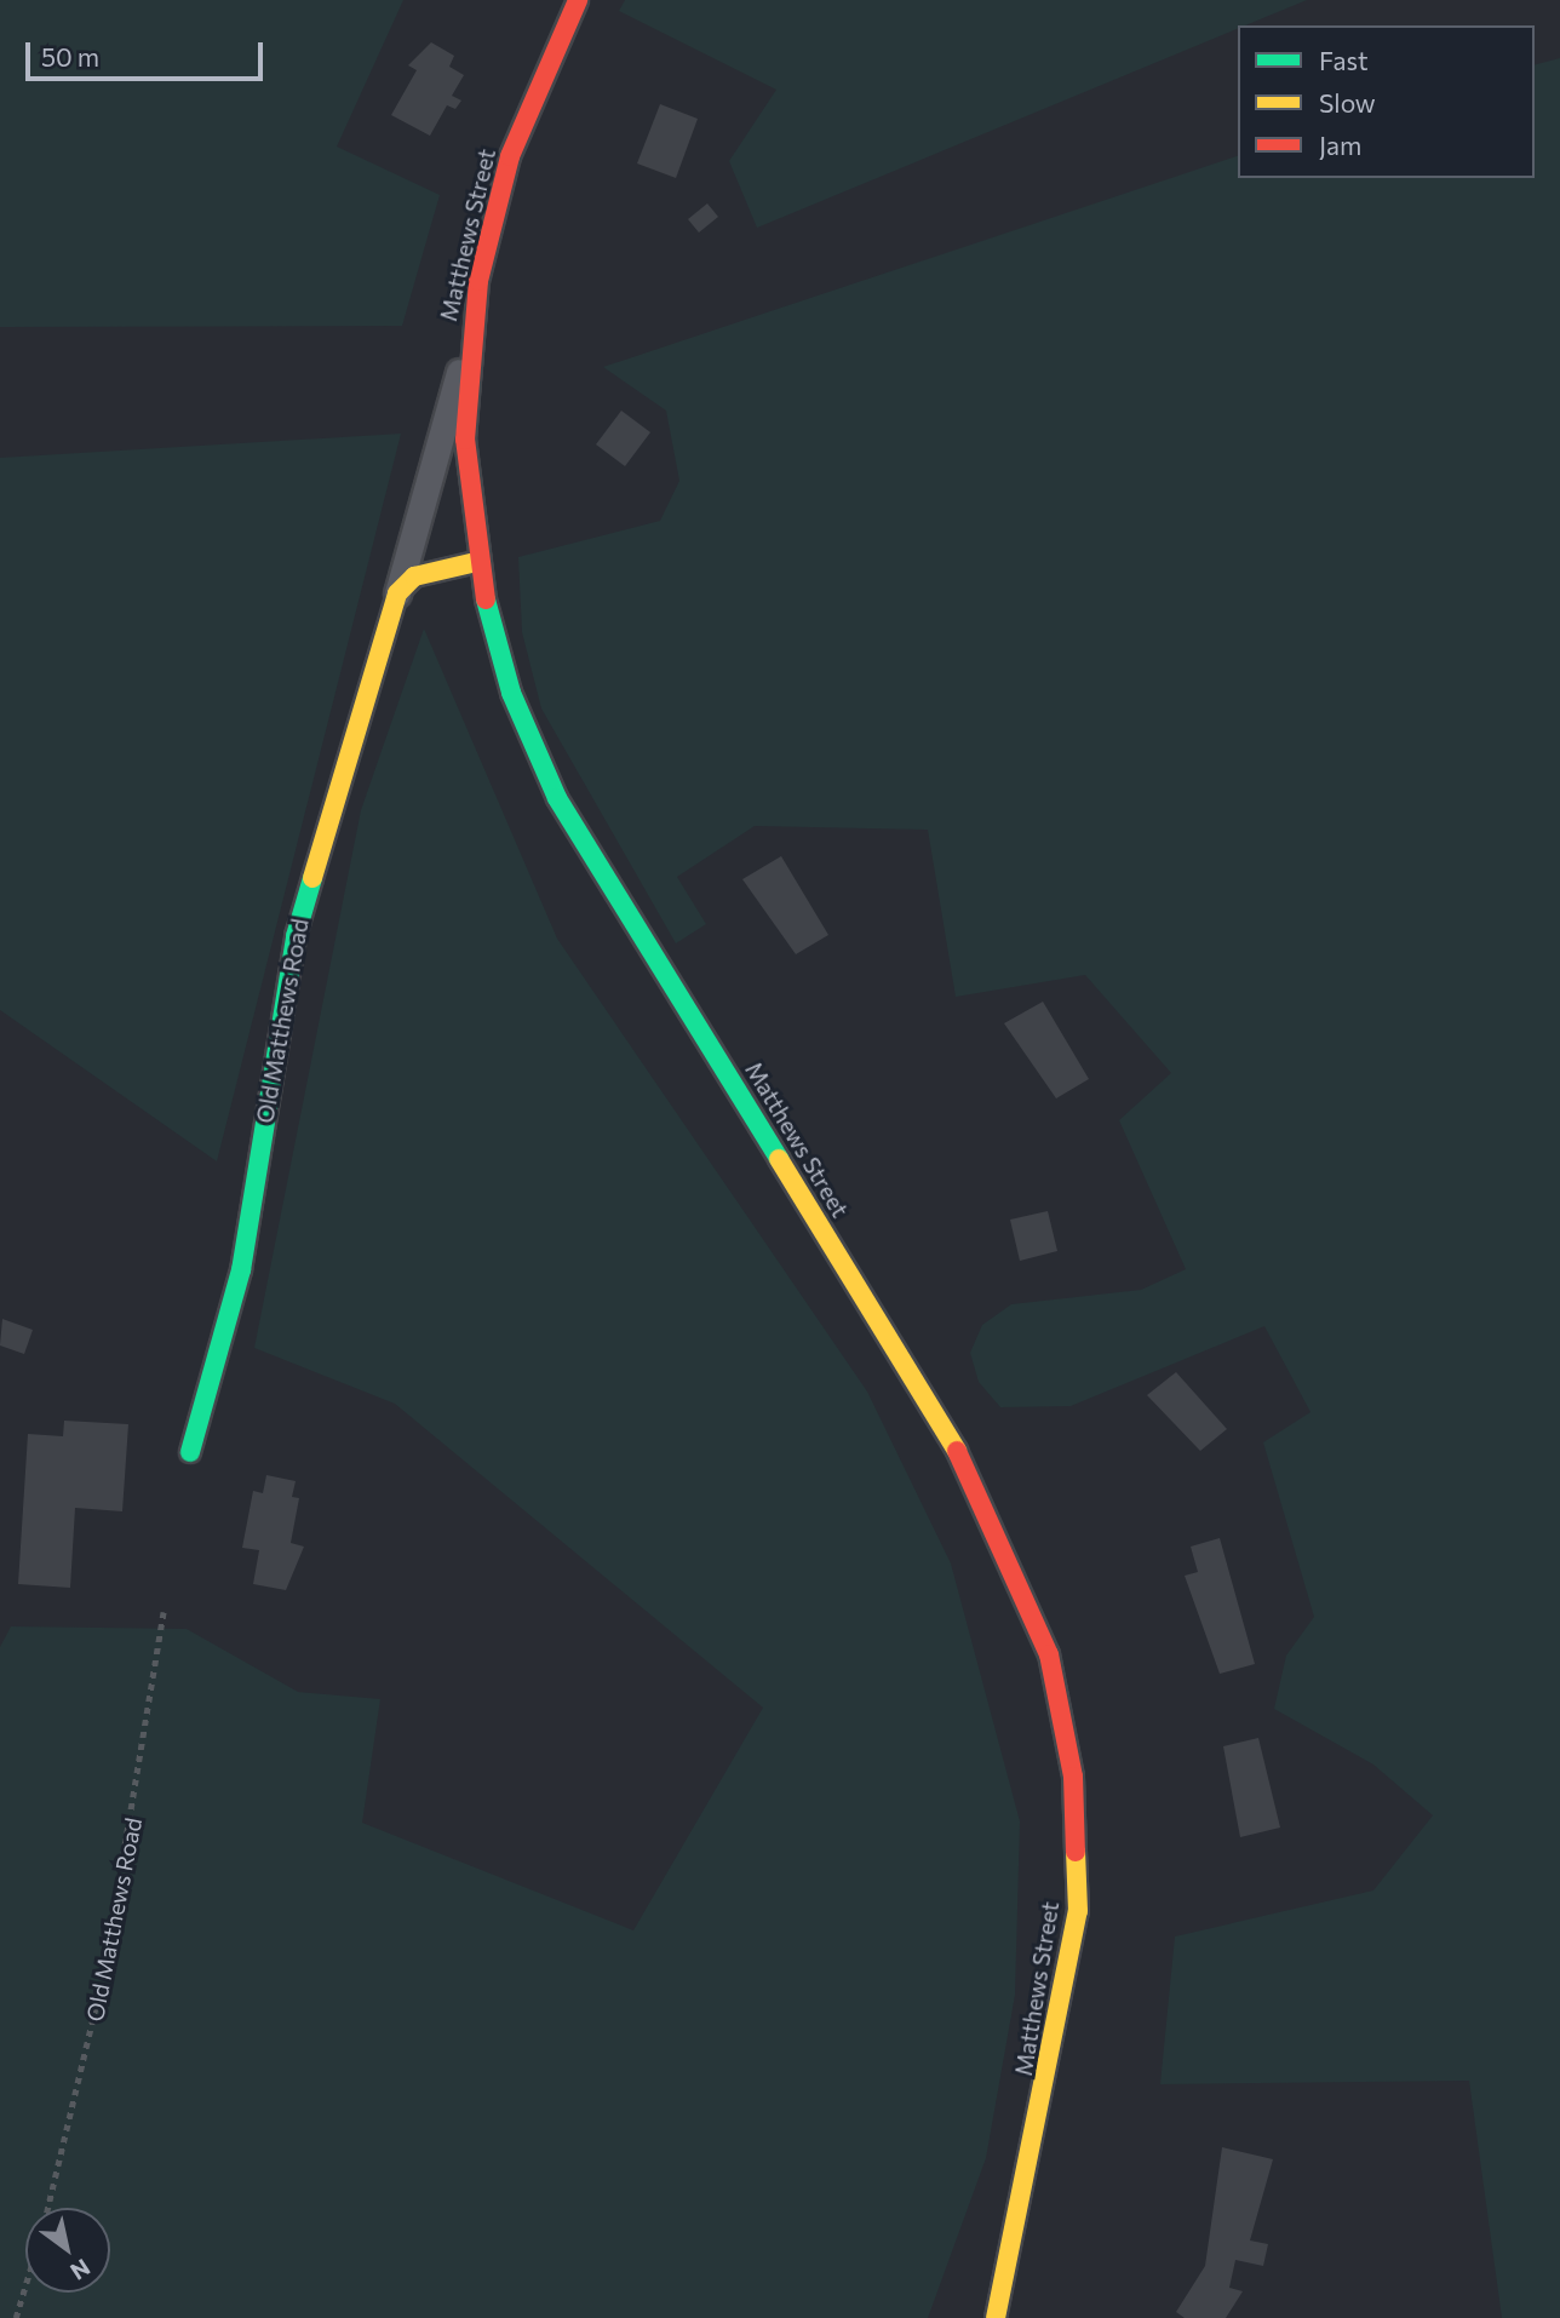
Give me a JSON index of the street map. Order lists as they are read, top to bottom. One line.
{"streets":{"street":["Matthews Street","Old Matthews Road"]},"crossings":[["Matthews Street","Old Matthews Road"]],"legend":["Fast","Slow","Jam"],"scale_bar":"50 m","north":"bottom right"}
